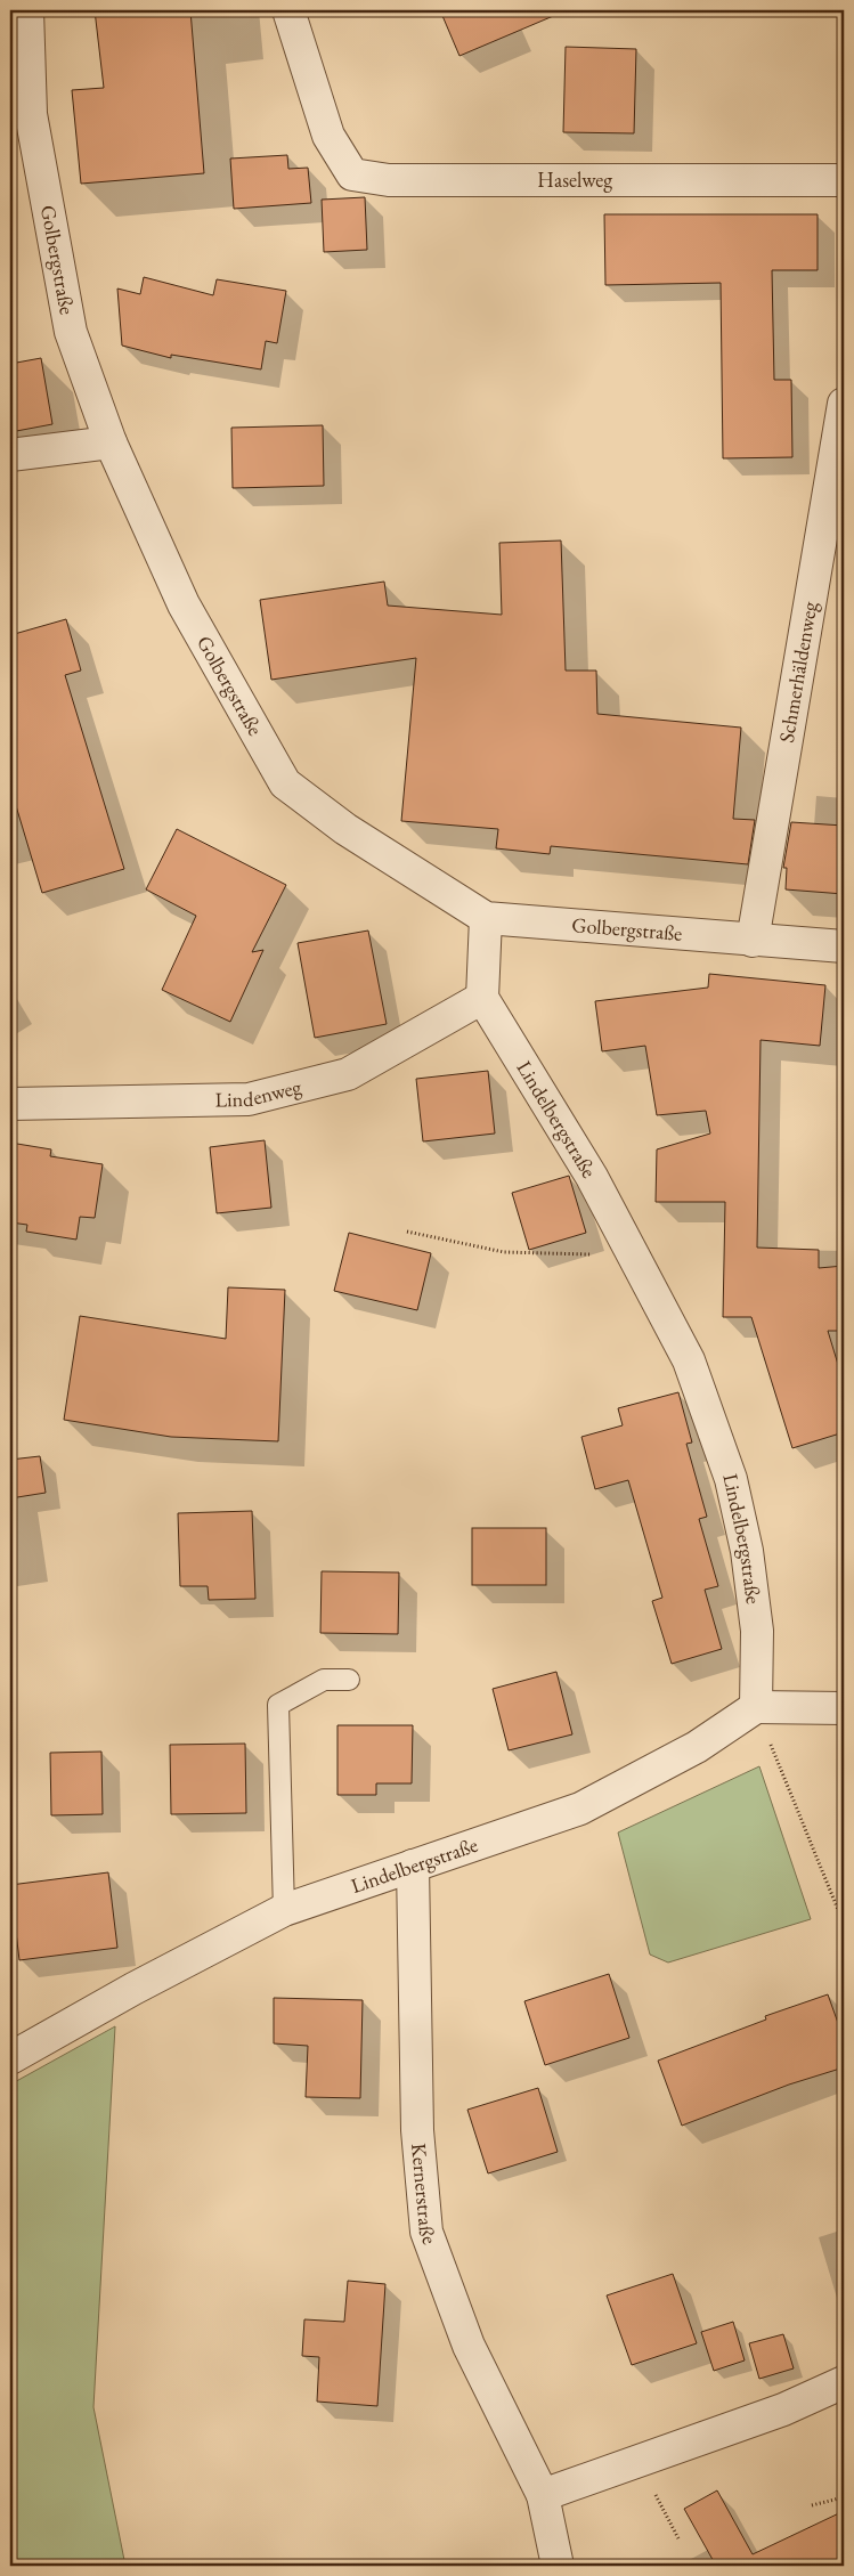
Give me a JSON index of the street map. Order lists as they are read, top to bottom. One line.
{"streets":{"street":["Haselweg","Golbergstraße","Schmerhäldenweg","Lindenweg","Lindelbergstraße","Kernerstraße"]},"crossings":[["Golbergstraße","Schmerhäldenweg"],["Lindenweg","Lindelbergstraße"],["Lindelbergstraße","Kernerstraße"]]}
